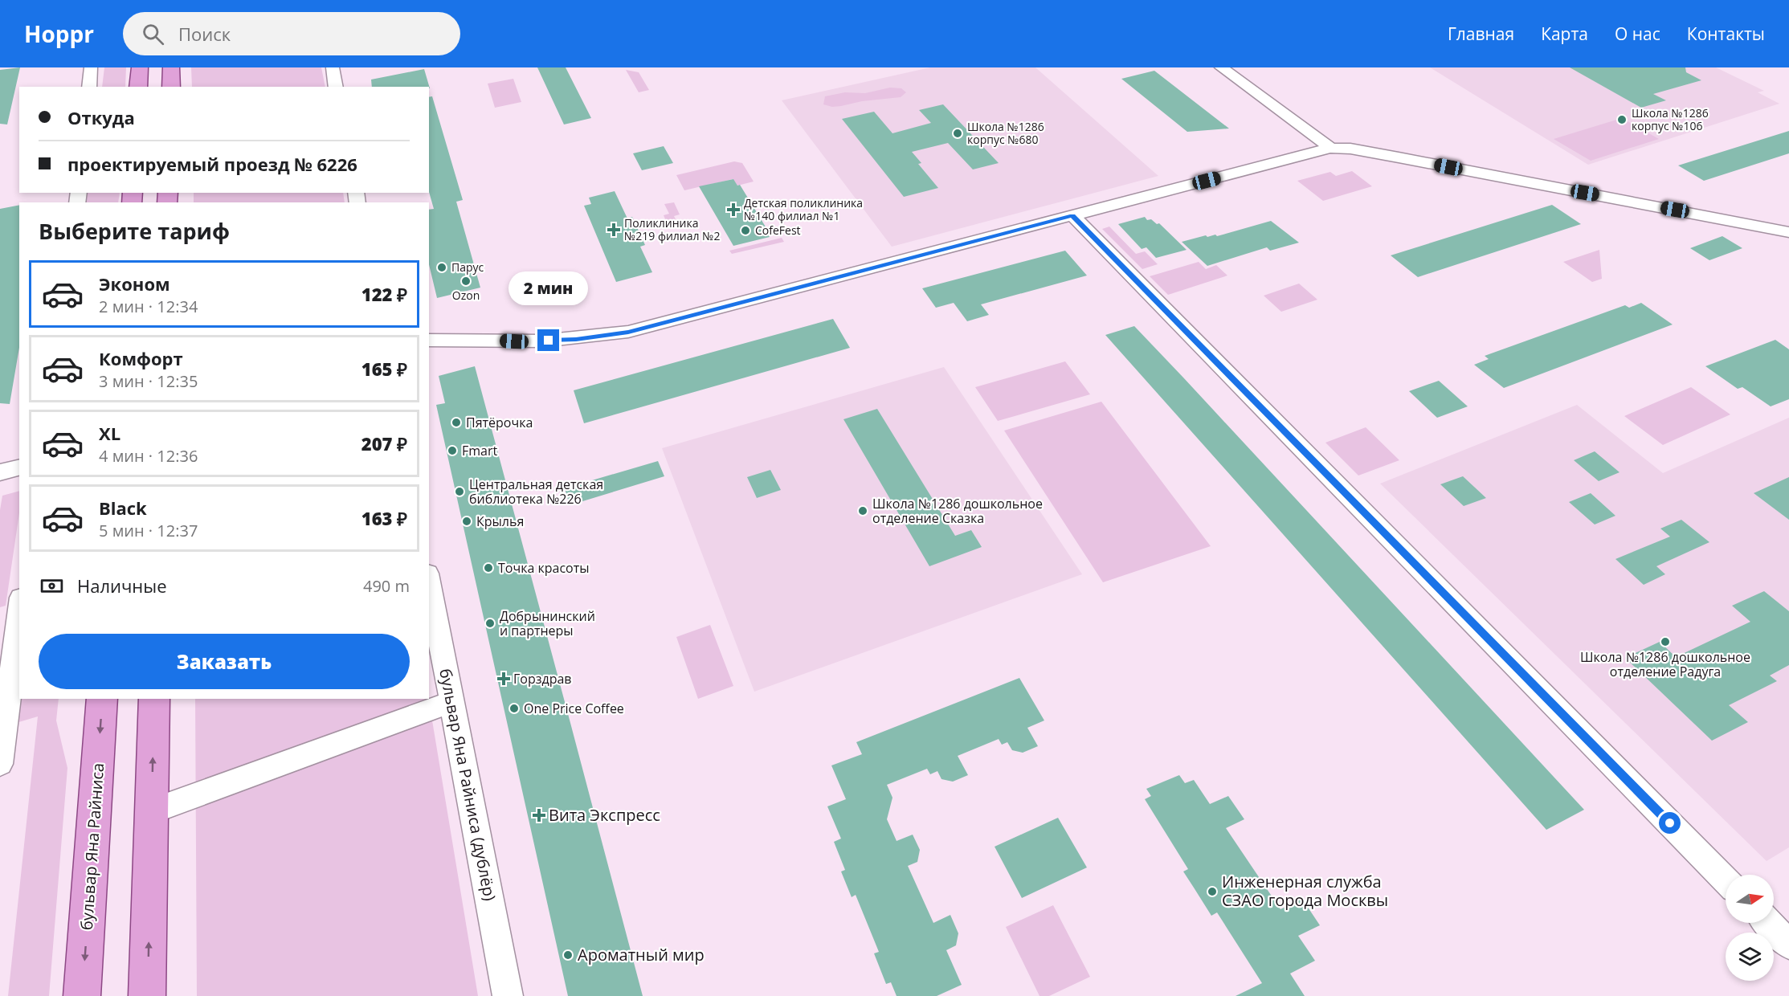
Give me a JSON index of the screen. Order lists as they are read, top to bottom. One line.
{"streets":{"main road":["бульвар Яна Райниса"],"street":["бульвар Яна Райниса (дублёр)"]},"places":{"other":["Школа №1286 корпус №106","Школа №1286 корпус №680","CofeFest","Парус","Ozon","Пятёрочка","Fmart","Центральная детская библиотека №226","Школа №1286 дошкольное отделение Сказка","Крылья","Точка красоты","Добрынинский и партнеры","Школа №1286 дошкольное отделение Радуга","One Price Coffee","Инженерная служба СЗАО города Москвы","Ароматный мир"],"health":["Детская поликлиника №140 филиал №1","Поликлиника №219 филиал №2","Горздрав","Вита Экспресс"]},"north":"right","page":{"header":"Hoppr","search":"Поиск","nav":["Главная","Карта","О нас","Контакты"],"banner":["Откуда","проектируемый проезд № 6226"],"heading":"Выберите тариф","list":[{"name":"Эконом","note":"2 мин · 12:34","value":"122 ₽"},{"name":"Комфорт","note":"3 мин · 12:35","value":"165 ₽"},{"name":"XL","note":"4 мин · 12:36","value":"207 ₽"},{"name":"Black","note":"5 мин · 12:37","value":"163 ₽"}],"bubble":"2 мин","pay":["Наличные","490 m"],"buttons":"Заказать"}}
